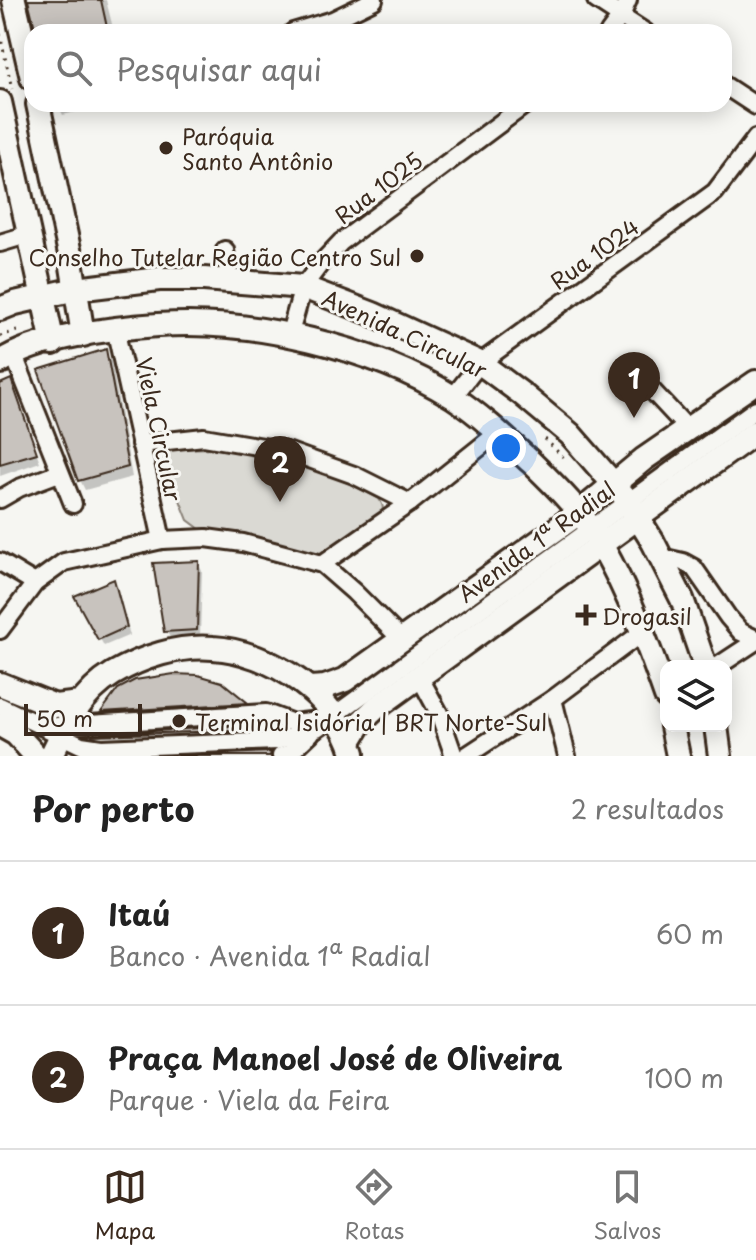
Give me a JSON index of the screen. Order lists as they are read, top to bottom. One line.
{"streets":{"main road":["Avenida Circular","Avenida 1ª Radial"],"street":["Rua 1025","Rua 1024","Viela Circular"]},"crossings":[["Rua 1025","Avenida Circular"],["Rua 1024","Avenida Circular"],["Avenida Circular","Viela Circular"],["Avenida Circular","Avenida 1ª Radial"]],"places":{"other":["Paróquia Santo Antônio","Conselho Tutelar Região Centro Sul","Terminal Isidória | BRT Norte-Sul"],"health":["Drogasil"]},"scale_bar":"50 m","page":{"search":"Pesquisar aqui","pins":["1","2"],"scale":"50 m","heading":["Por perto","2 resultados"],"list":[{"mark":"1","name":"Itaú","note":"Banco · Avenida 1ª Radial","value":"60 m"},{"mark":"2","name":"Praça Manoel José de Oliveira","note":"Parque · Viela da Feira","value":"100 m"}],"nav":["Mapa","Rotas","Salvos"]}}
